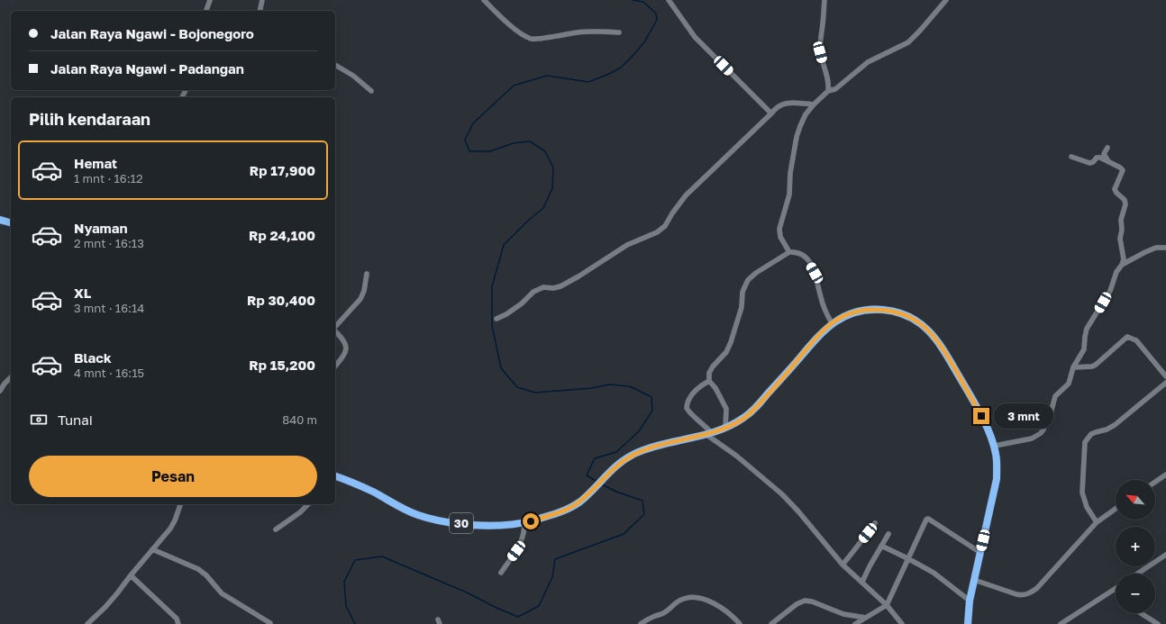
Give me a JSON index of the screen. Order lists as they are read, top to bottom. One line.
{"streets":{"highway":["30"]},"north":"top left","page":{"banner":["Jalan Raya Ngawi - Bojonegoro","Jalan Raya Ngawi - Padangan"],"heading":"Pilih kendaraan","list":[{"name":"Hemat","note":"1 mnt · 16:12","value":"Rp 17,900"},{"name":"Nyaman","note":"2 mnt · 16:13","value":"Rp 24,100"},{"name":"XL","note":"3 mnt · 16:14","value":"Rp 30,400"},{"name":"Black","note":"4 mnt · 16:15","value":"Rp 15,200"}],"pay":["Tunai","840 m"],"bubble":"3 mnt","buttons":"Pesan","map_buttons":["+","−"]}}
